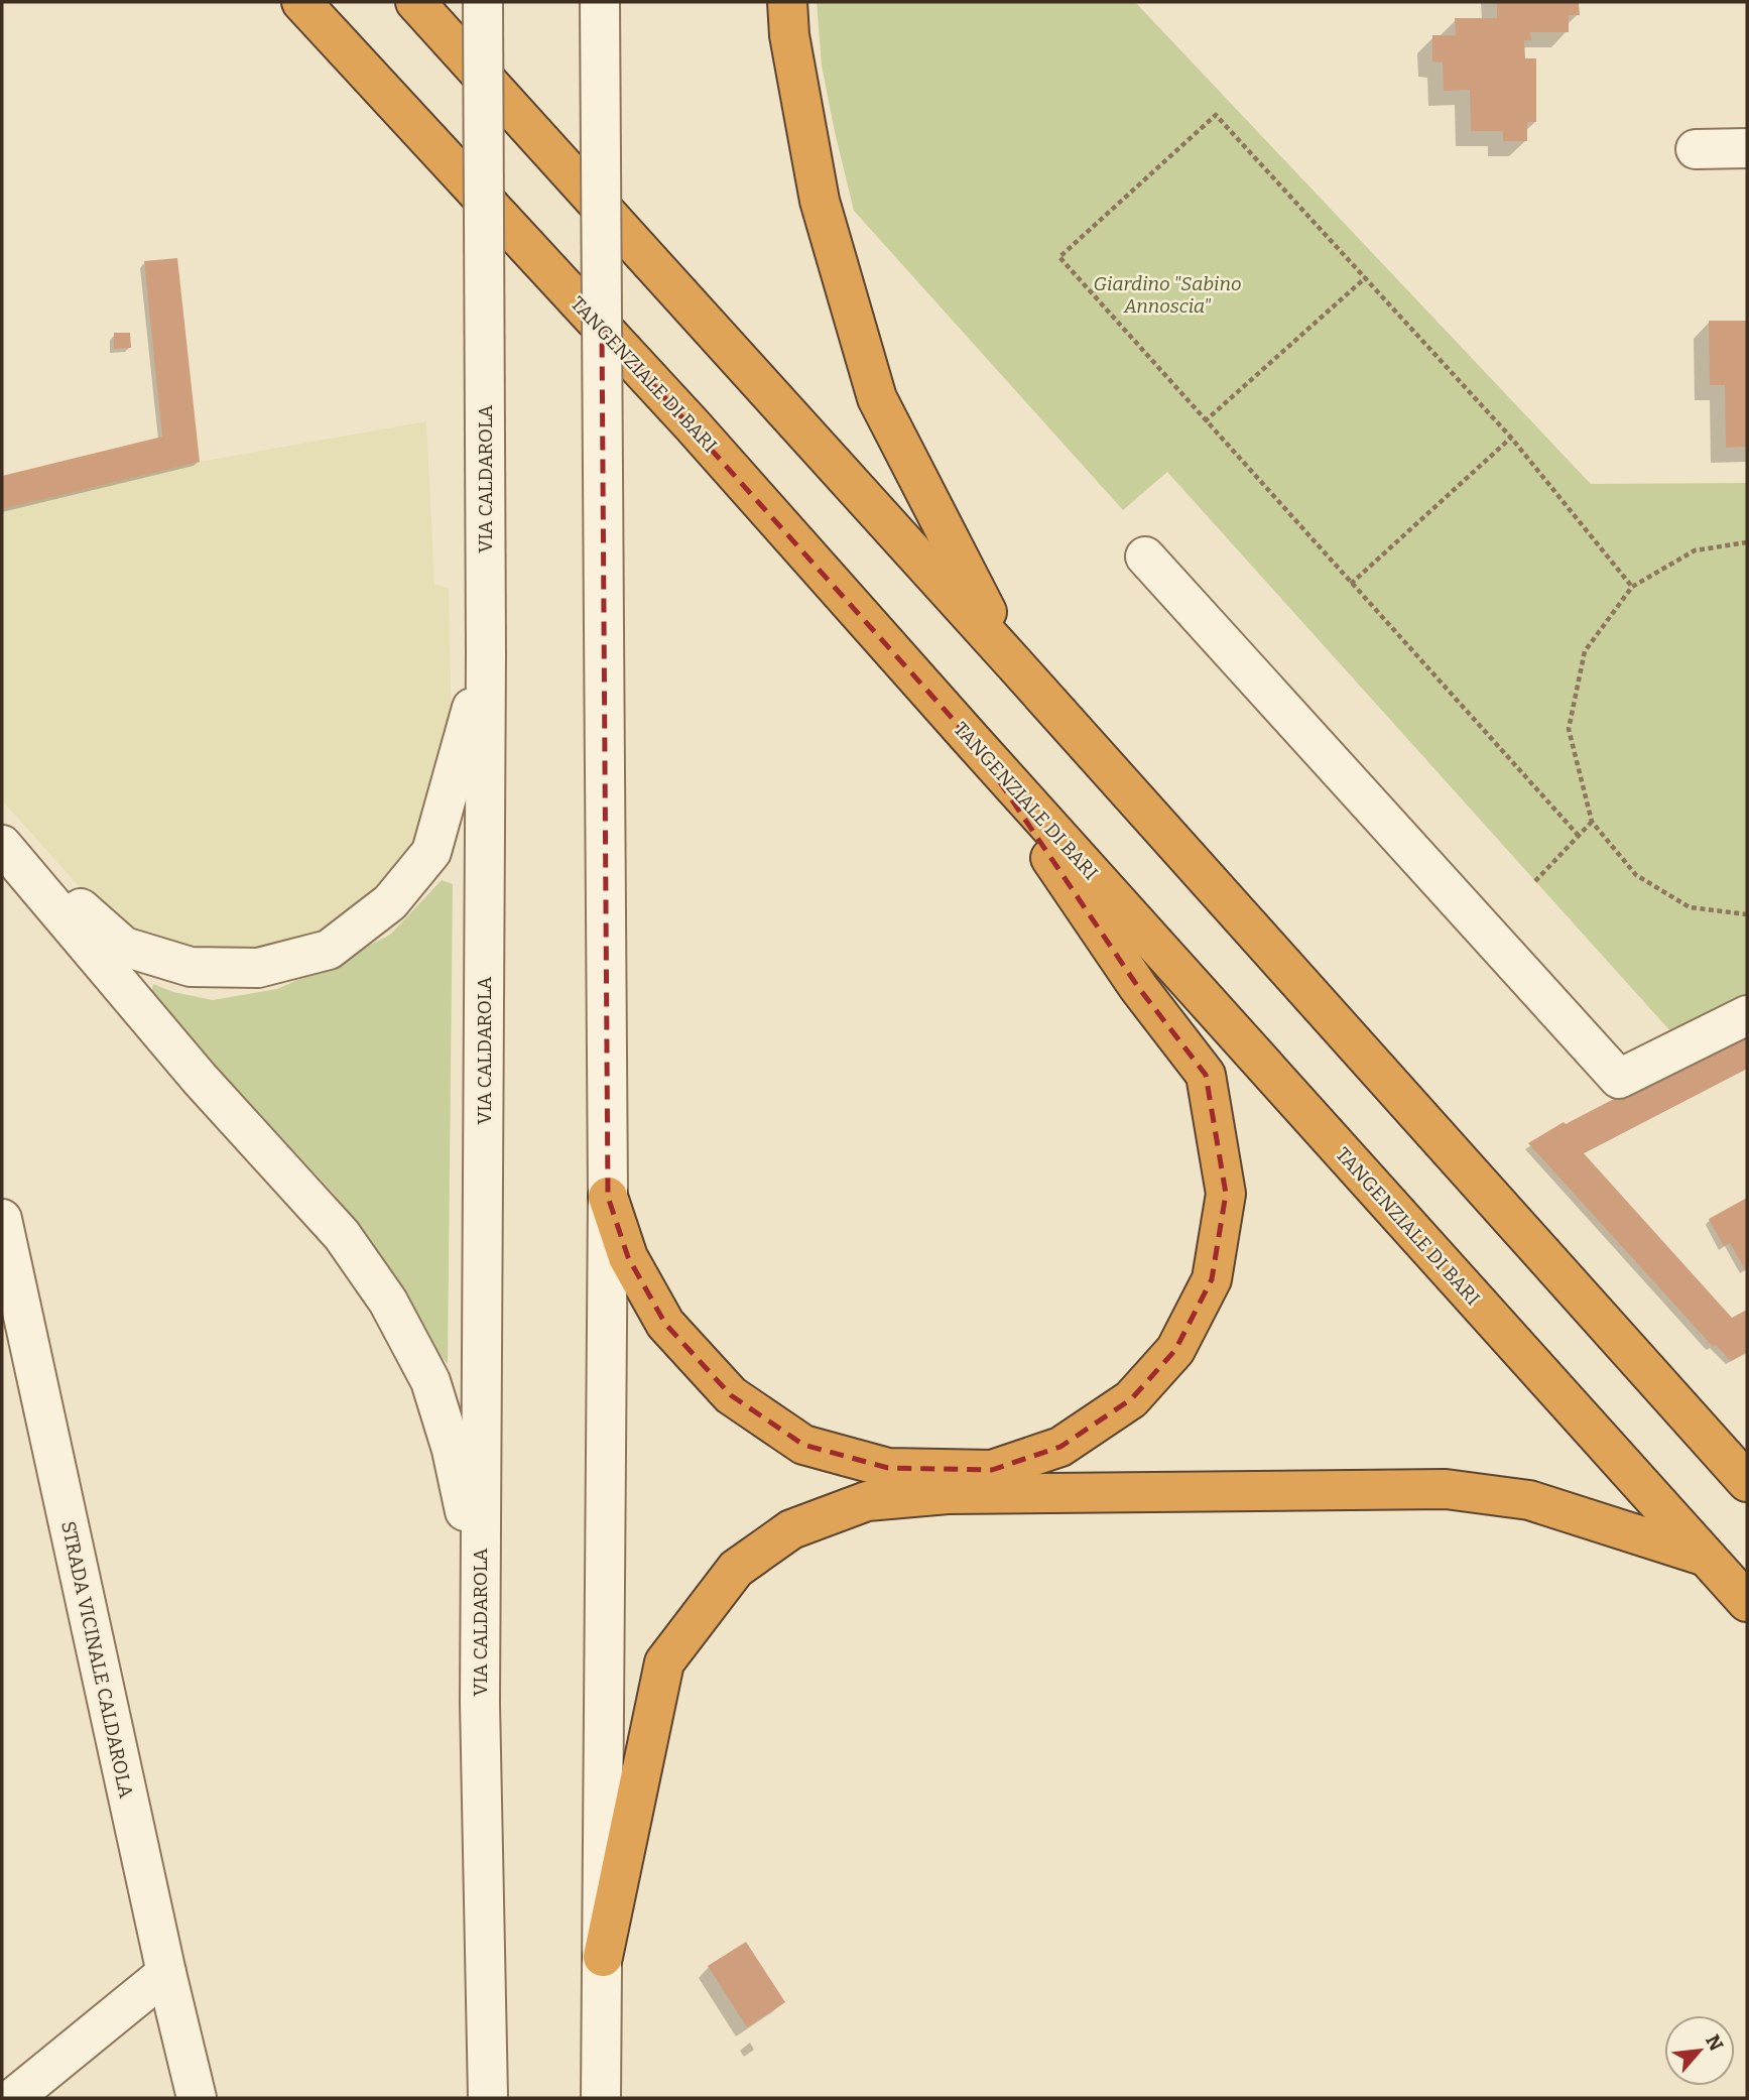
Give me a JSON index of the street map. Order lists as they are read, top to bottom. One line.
{"streets":{"highway":["TANGENZIALE DI BARI"],"street":["VIA CALDAROLA","STRADA VICINALE CALDAROLA"]},"parks":["Giardino \"Sabino Annoscia\""],"north":"top right"}
